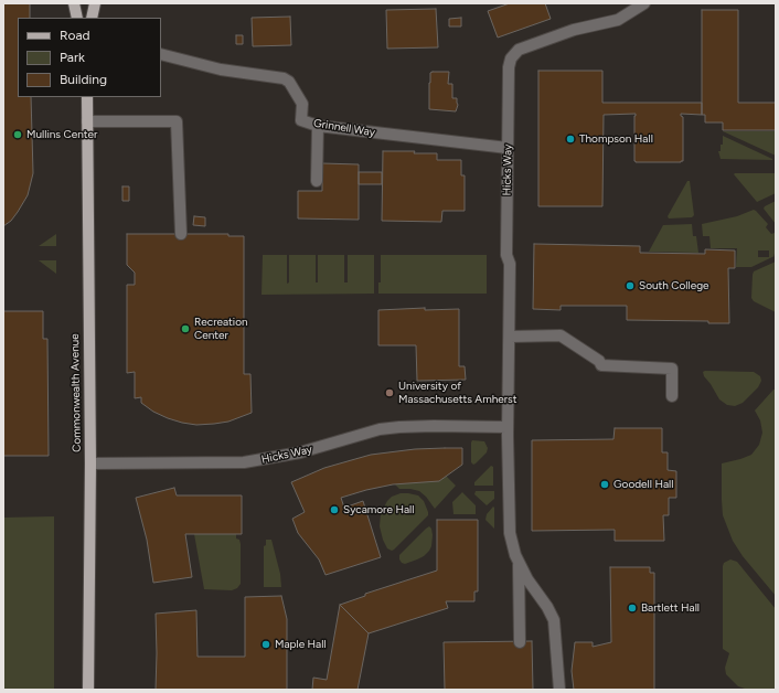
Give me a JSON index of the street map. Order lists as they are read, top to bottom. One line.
{"streets":{"main road":["Commonwealth Avenue"],"street":["Grinnell Way","Hicks Way"]},"crossings":[["Grinnell Way","Hicks Way"],["Hicks Way","Commonwealth Avenue"]],"places":["Mullins Center","Thompson Hall","South College","Recreation Center","University of Massachusetts Amherst","Goodell Hall","Sycamore Hall","Bartlett Hall","Maple Hall"],"legend":["Road","Park","Building"]}
